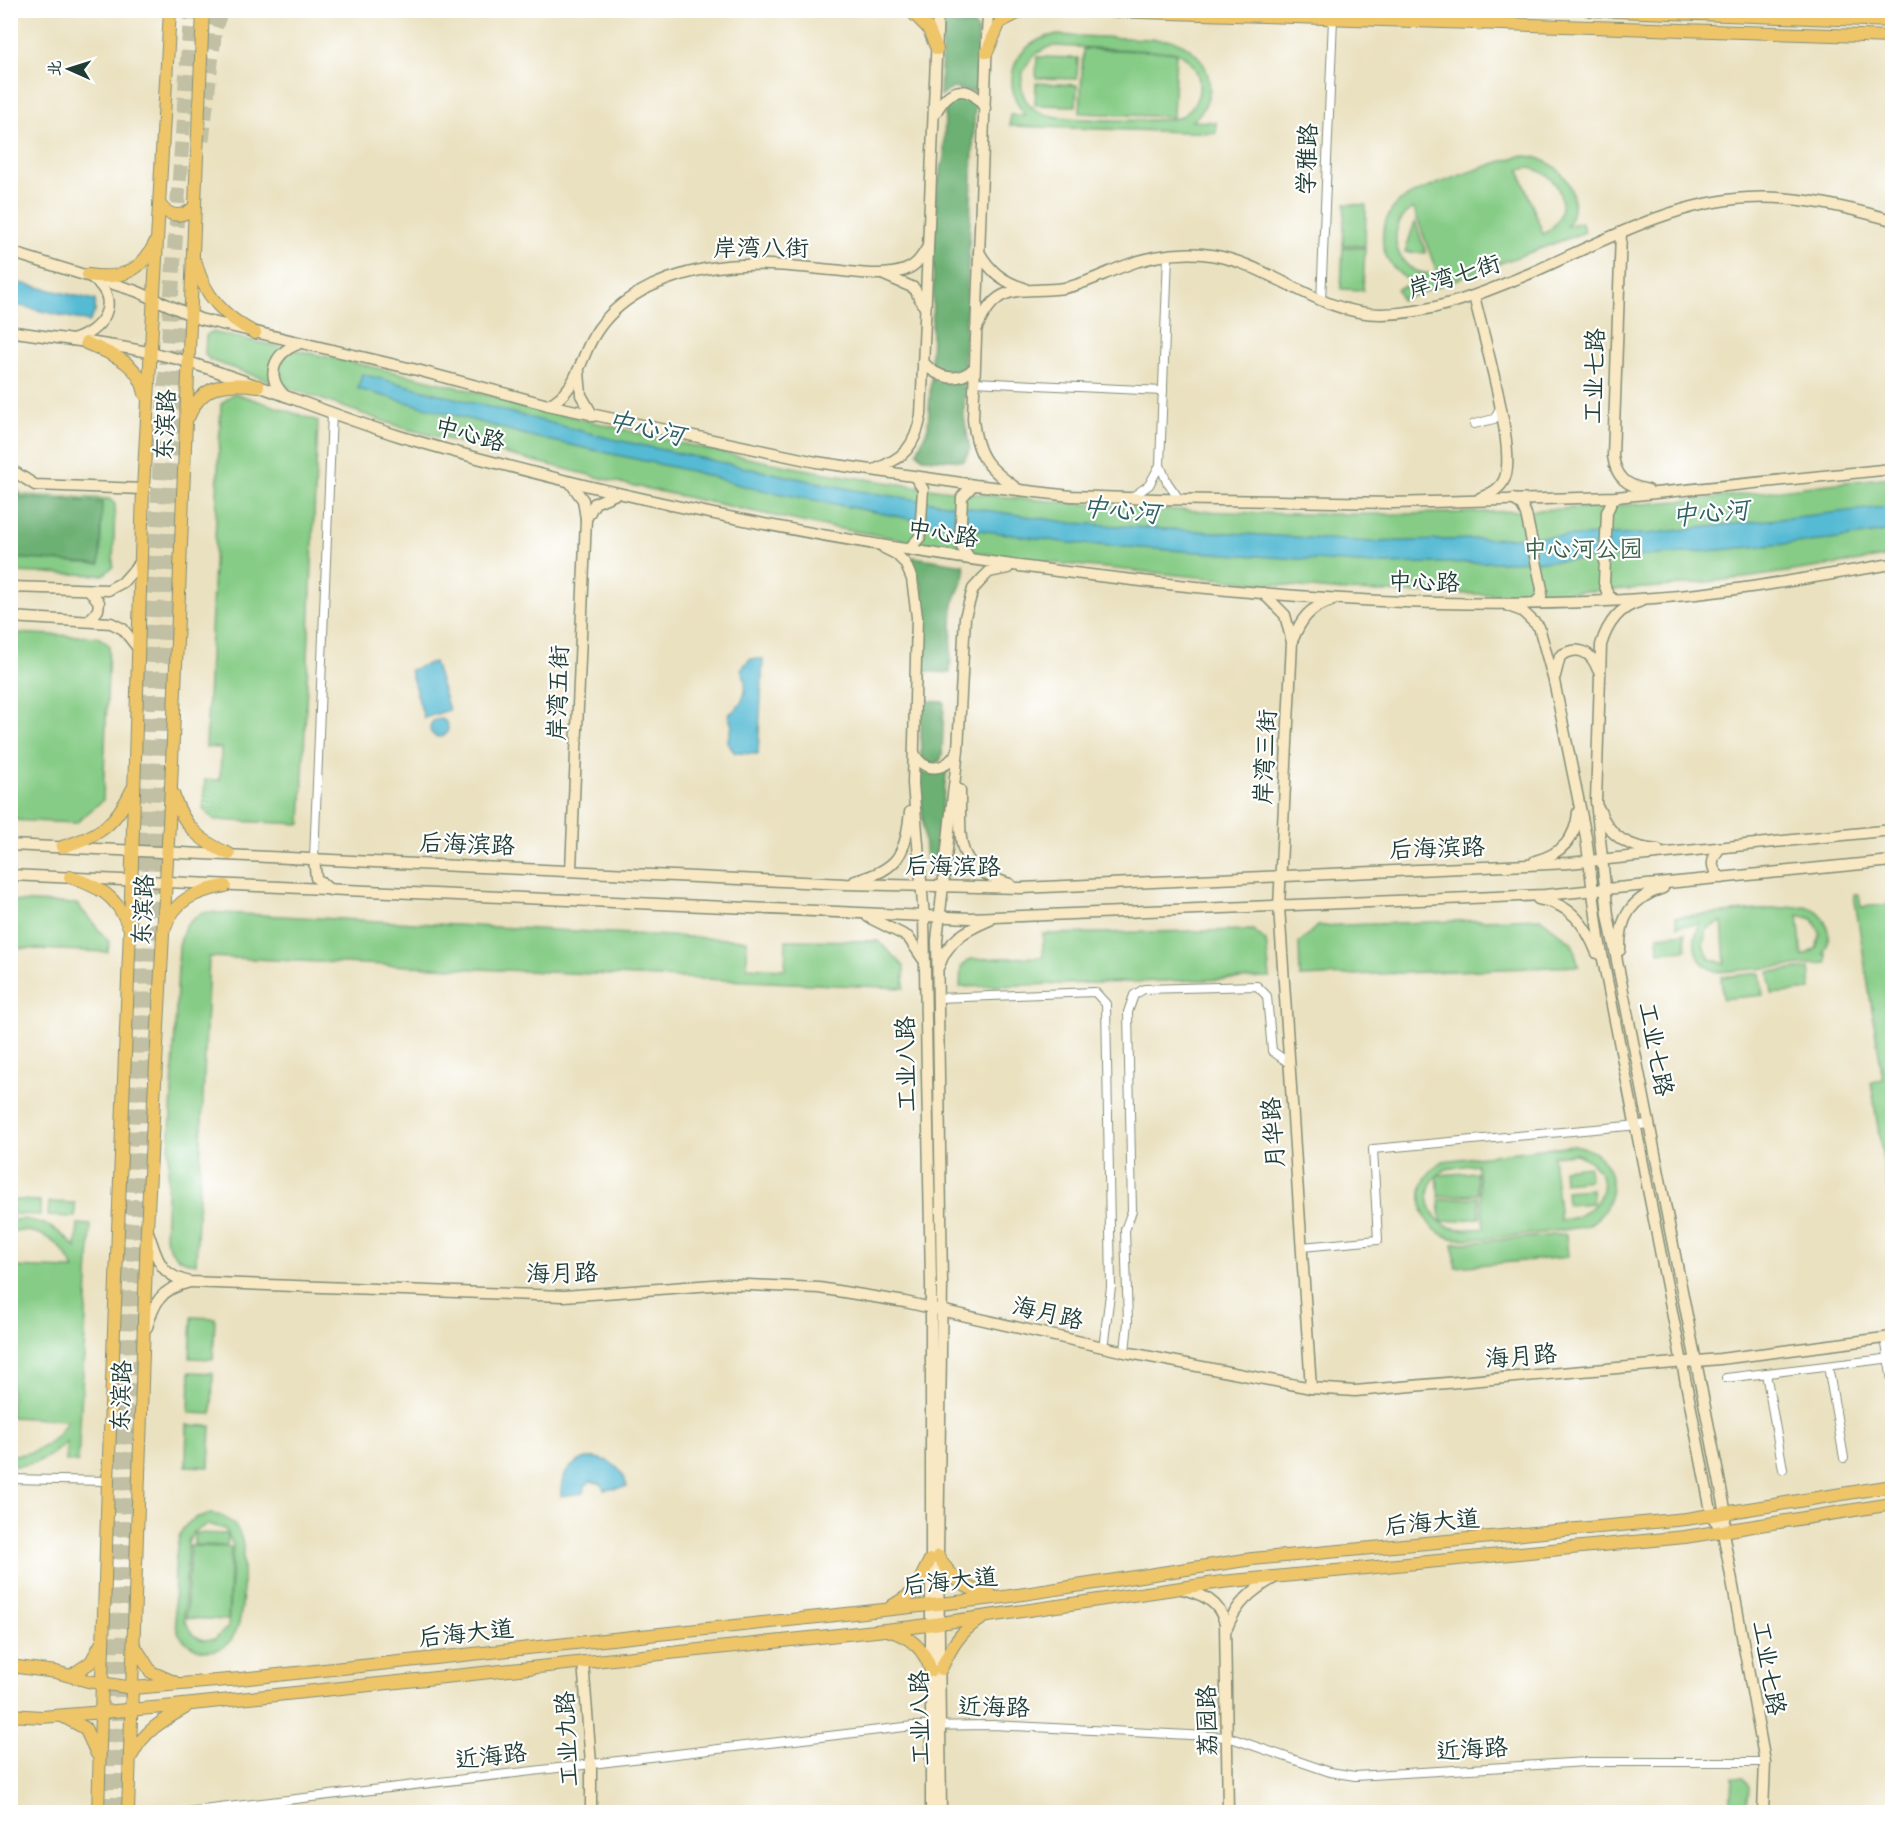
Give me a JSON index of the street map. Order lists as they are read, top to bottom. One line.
{"streets":{"main road":["岸湾八街","岸湾七街","工业七路","东滨路","中心路","岸湾五街","岸湾三街","后海滨路","工业八路","月华路","海月路","后海大道","荔园路","工业九路"],"street":["学雅路","近海路"]},"crossings":[["学雅路","岸湾七街"],["岸湾八街","中心路"],["岸湾七街","工业七路"],["工业七路","中心路"],["工业七路","后海滨路"],["工业七路","海月路"],["工业七路","后海大道"],["工业七路","近海路"],["东滨路","中心路"],["东滨路","后海滨路"],["东滨路","后海大道"],["中心路","工业八路"],["岸湾五街","后海滨路"],["岸湾三街","后海滨路"],["岸湾三街","月华路"],["后海滨路","工业八路"],["后海滨路","月华路"],["工业八路","海月路"],["工业八路","后海大道"],["工业八路","近海路"],["月华路","海月路"],["后海大道","荔园路"],["后海大道","工业九路"],["近海路","荔园路"],["近海路","工业九路"]],"water":["中心河"],"parks":["中心河公园"],"north":"left"}
